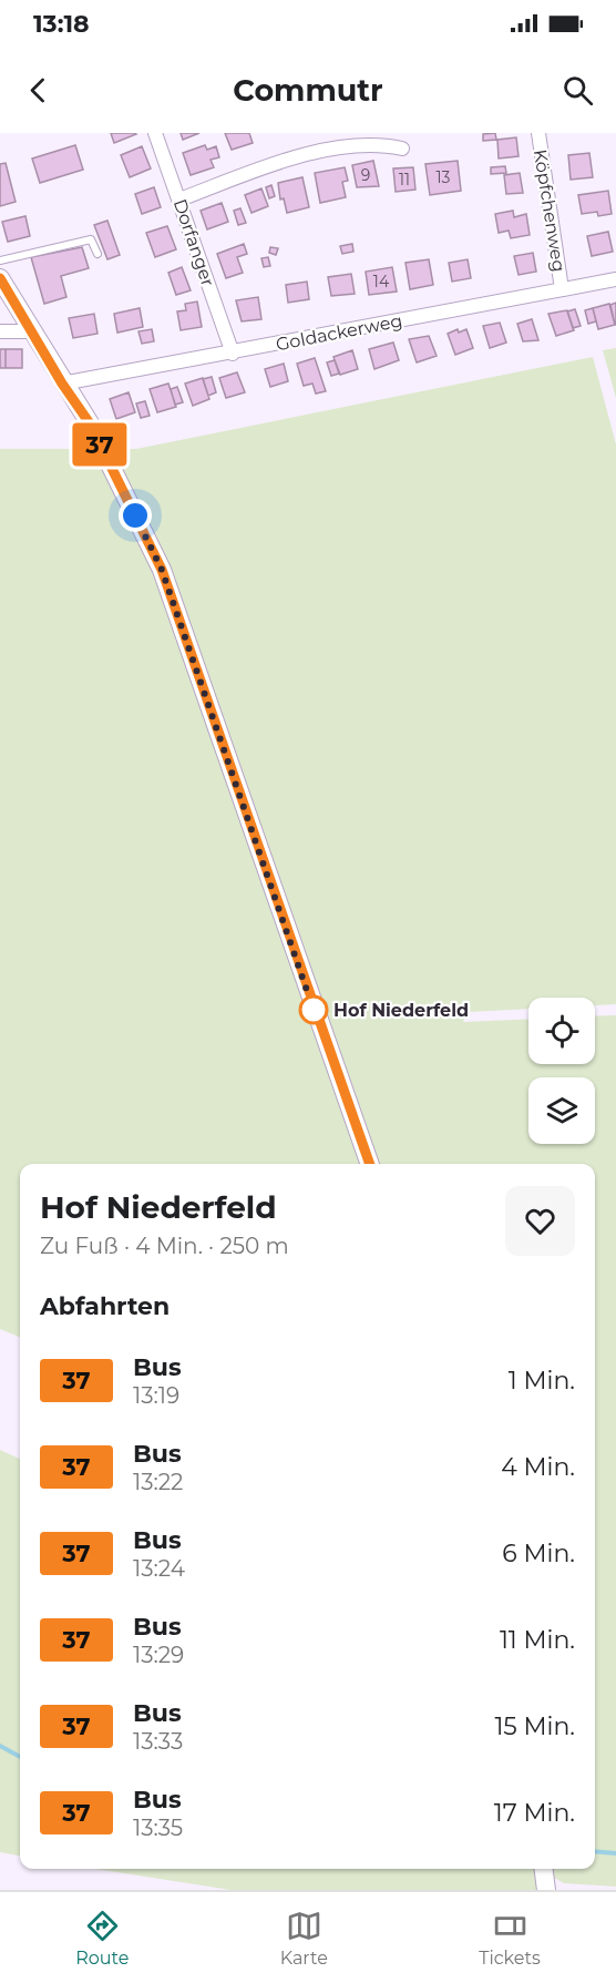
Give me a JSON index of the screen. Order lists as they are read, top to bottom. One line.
{"streets":{"street":["Köpfchenweg","Dorfanger","Goldackerweg"]},"crossings":[["Köpfchenweg","Goldackerweg"],["Dorfanger","Goldackerweg"]],"places":["Hof Niederfeld"],"lines":["bus line 37"],"house_numbers":["9","13","11","14"],"page":{"status":"13:18","header":"Commutr","on_map":"37","heading":[["Hof Niederfeld","Zu Fuß · 4 Min. · 250 m"],"Abfahrten"],"list":[{"mark":"37","name":"Bus","note":"13:19","value":"1 Min."},{"mark":"37","name":"Bus","note":"13:22","value":"4 Min."},{"mark":"37","name":"Bus","note":"13:24","value":"6 Min."},{"mark":"37","name":"Bus","note":"13:29","value":"11 Min."},{"mark":"37","name":"Bus","note":"13:33","value":"15 Min."},{"mark":"37","name":"Bus","note":"13:35","value":"17 Min."}],"tabs":["Route","Karte","Tickets"]}}
